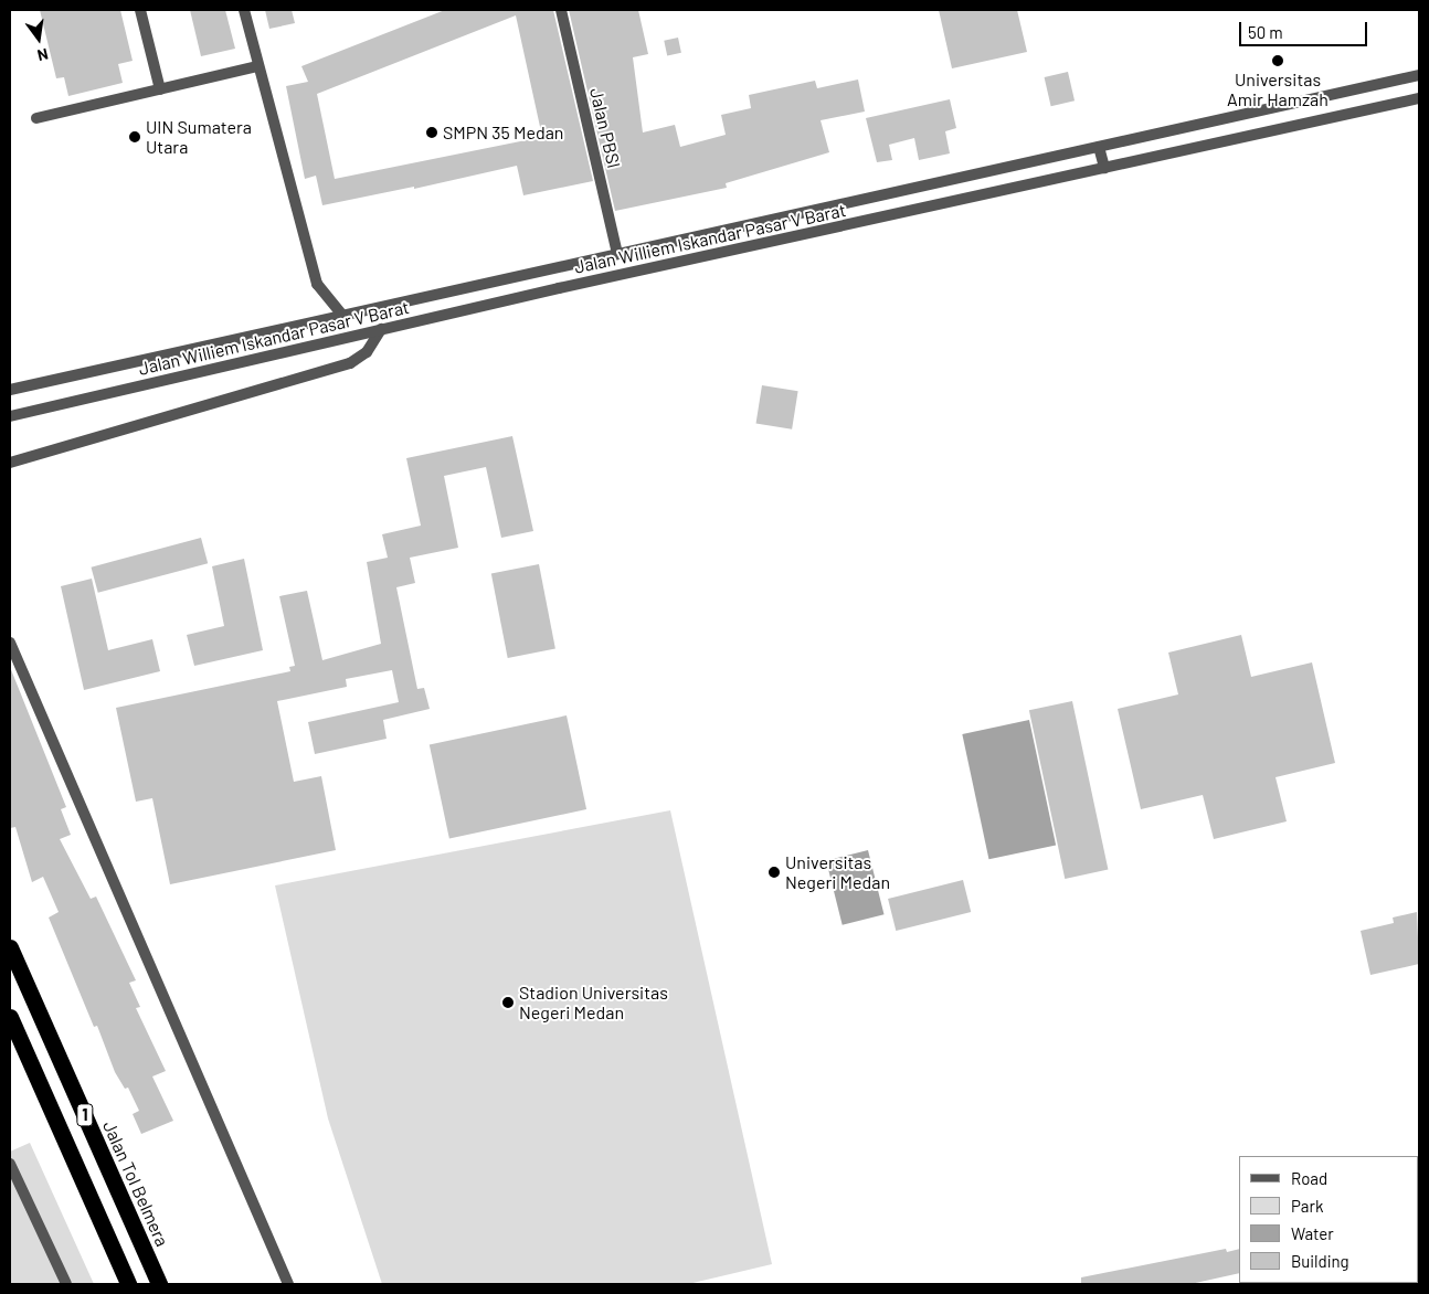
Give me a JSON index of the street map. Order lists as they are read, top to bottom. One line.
{"streets":{"highway":["1","Jalan Tol Belmera"],"street":["Jalan PBSI","Jalan Williem Iskandar Pasar V Barat"]},"crossings":[["Jalan PBSI","Jalan Williem Iskandar Pasar V Barat"]],"places":["Universitas Amir Hamzah","SMPN 35 Medan","UIN Sumatera Utara","Universitas Negeri Medan","Stadion Universitas Negeri Medan"],"legend":["Road","Park","Water","Building"],"scale_bar":"50 m","north":"bottom"}
